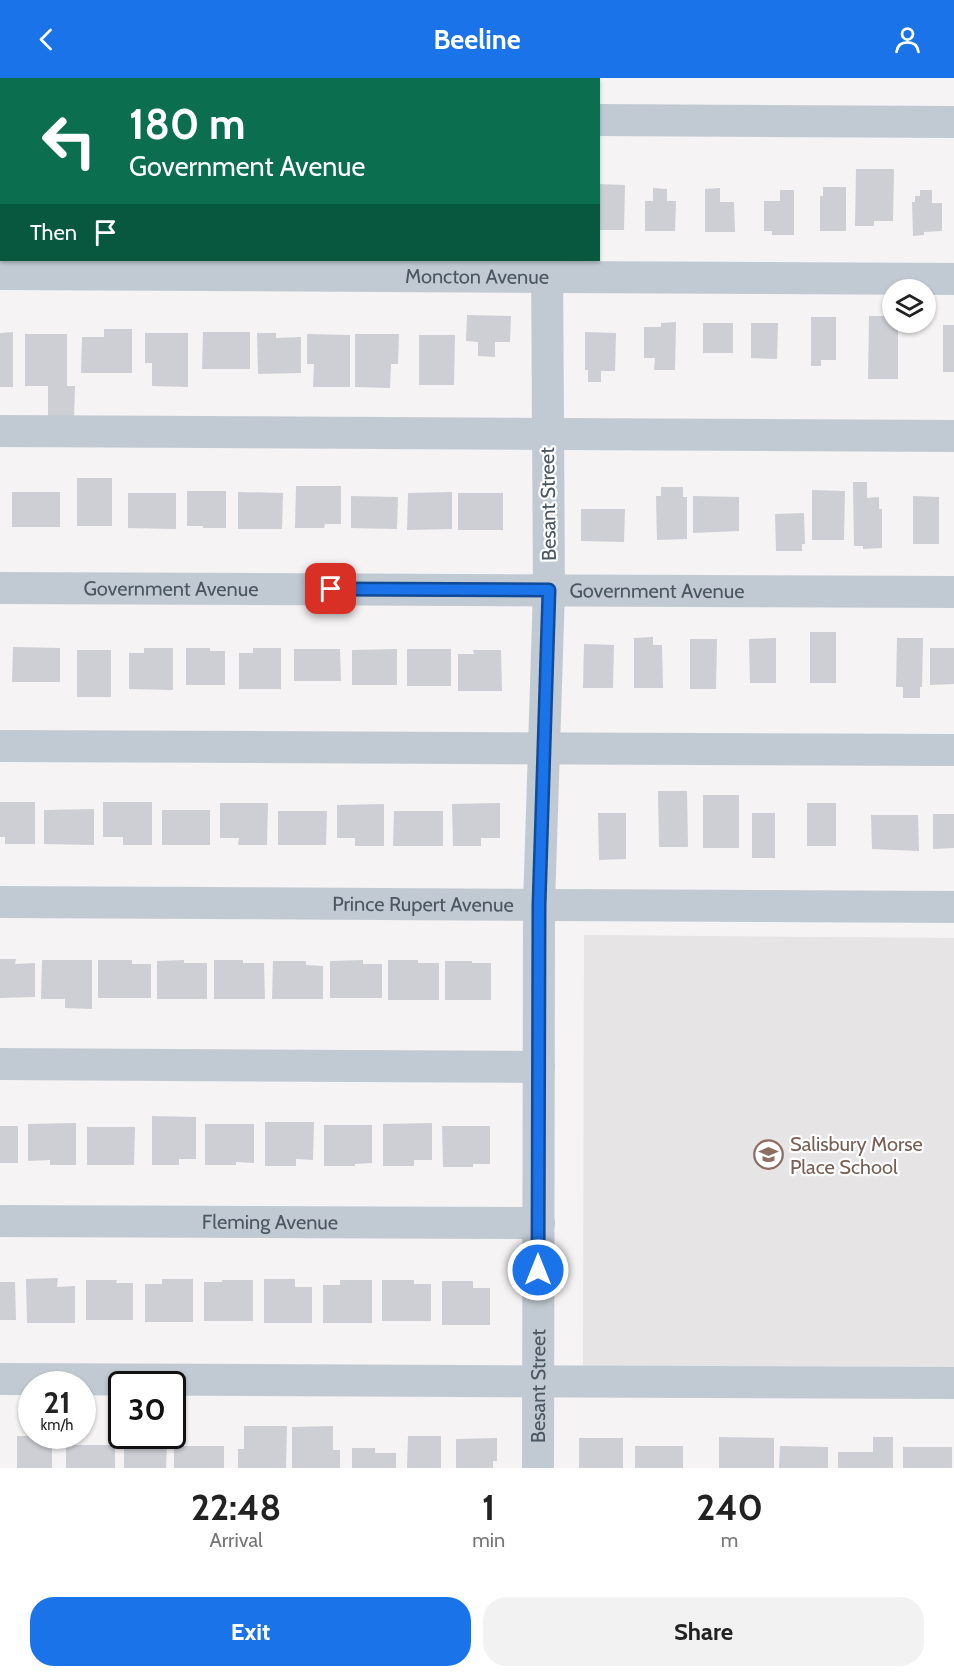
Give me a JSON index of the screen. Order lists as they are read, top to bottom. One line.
{"streets":{"street":["Moncton Avenue","Besant Street","Government Avenue","Prince Rupert Avenue","Fleming Avenue"]},"crossings":[["Moncton Avenue","Besant Street"],["Besant Street","Government Avenue"],["Besant Street","Prince Rupert Avenue"],["Besant Street","Fleming Avenue"]],"places":{"school or university":["Salisbury Morse Place School"]},"page":{"header":"Beeline","turn":["180 m","Government Avenue"],"then":"Then","speed":"21 km/h","limit":"30","eta":["22:48","Arrival","1","min","240","m"],"buttons":["Exit","Share"]}}
